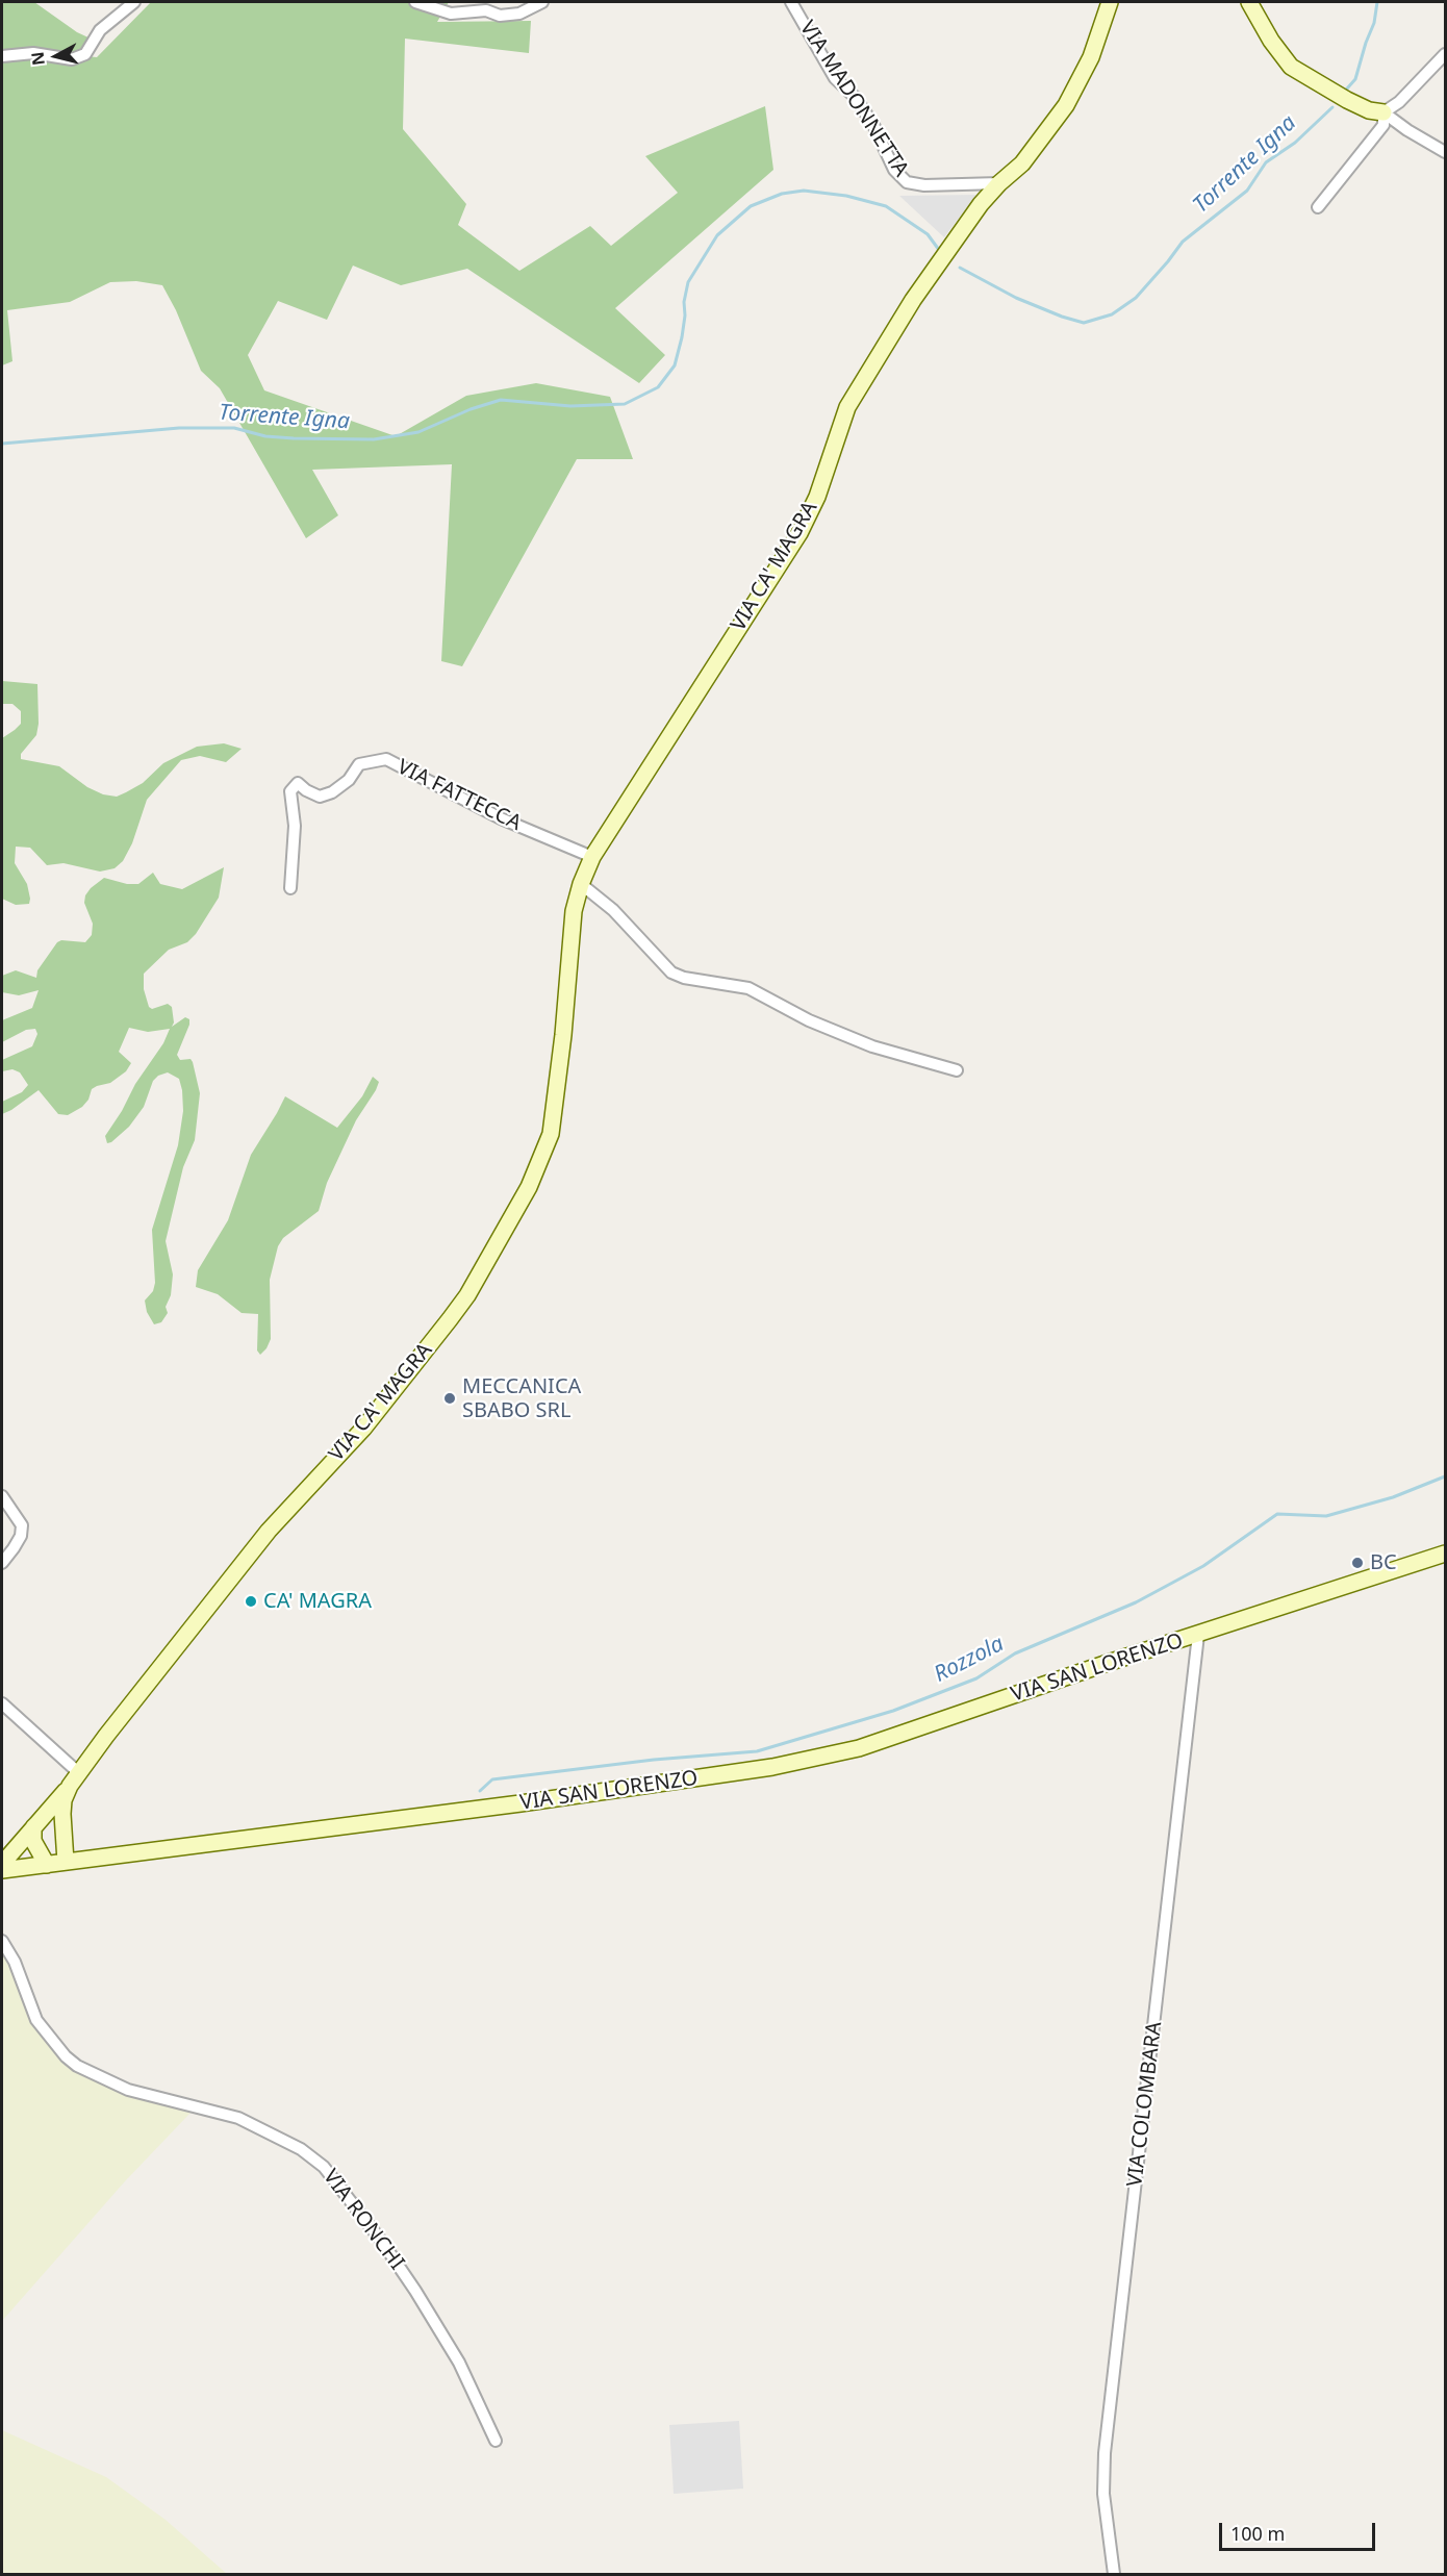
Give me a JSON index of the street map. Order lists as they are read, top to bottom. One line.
{"streets":{"street":["VIA MADONNETTA","VIA CA' MAGRA","VIA FATTECCA","VIA SAN LORENZO","VIA COLOMBARA","VIA RONCHI"]},"crossings":[["VIA MADONNETTA","VIA CA' MAGRA"],["VIA CA' MAGRA","VIA FATTECCA"],["VIA CA' MAGRA","VIA SAN LORENZO"],["VIA SAN LORENZO","VIA COLOMBARA"]],"water":["Torrente Igna","Rozzola"],"places":["MECCANICA SBABO SRL","BC","CA' MAGRA"],"scale_bar":"100 m","north":"left"}
